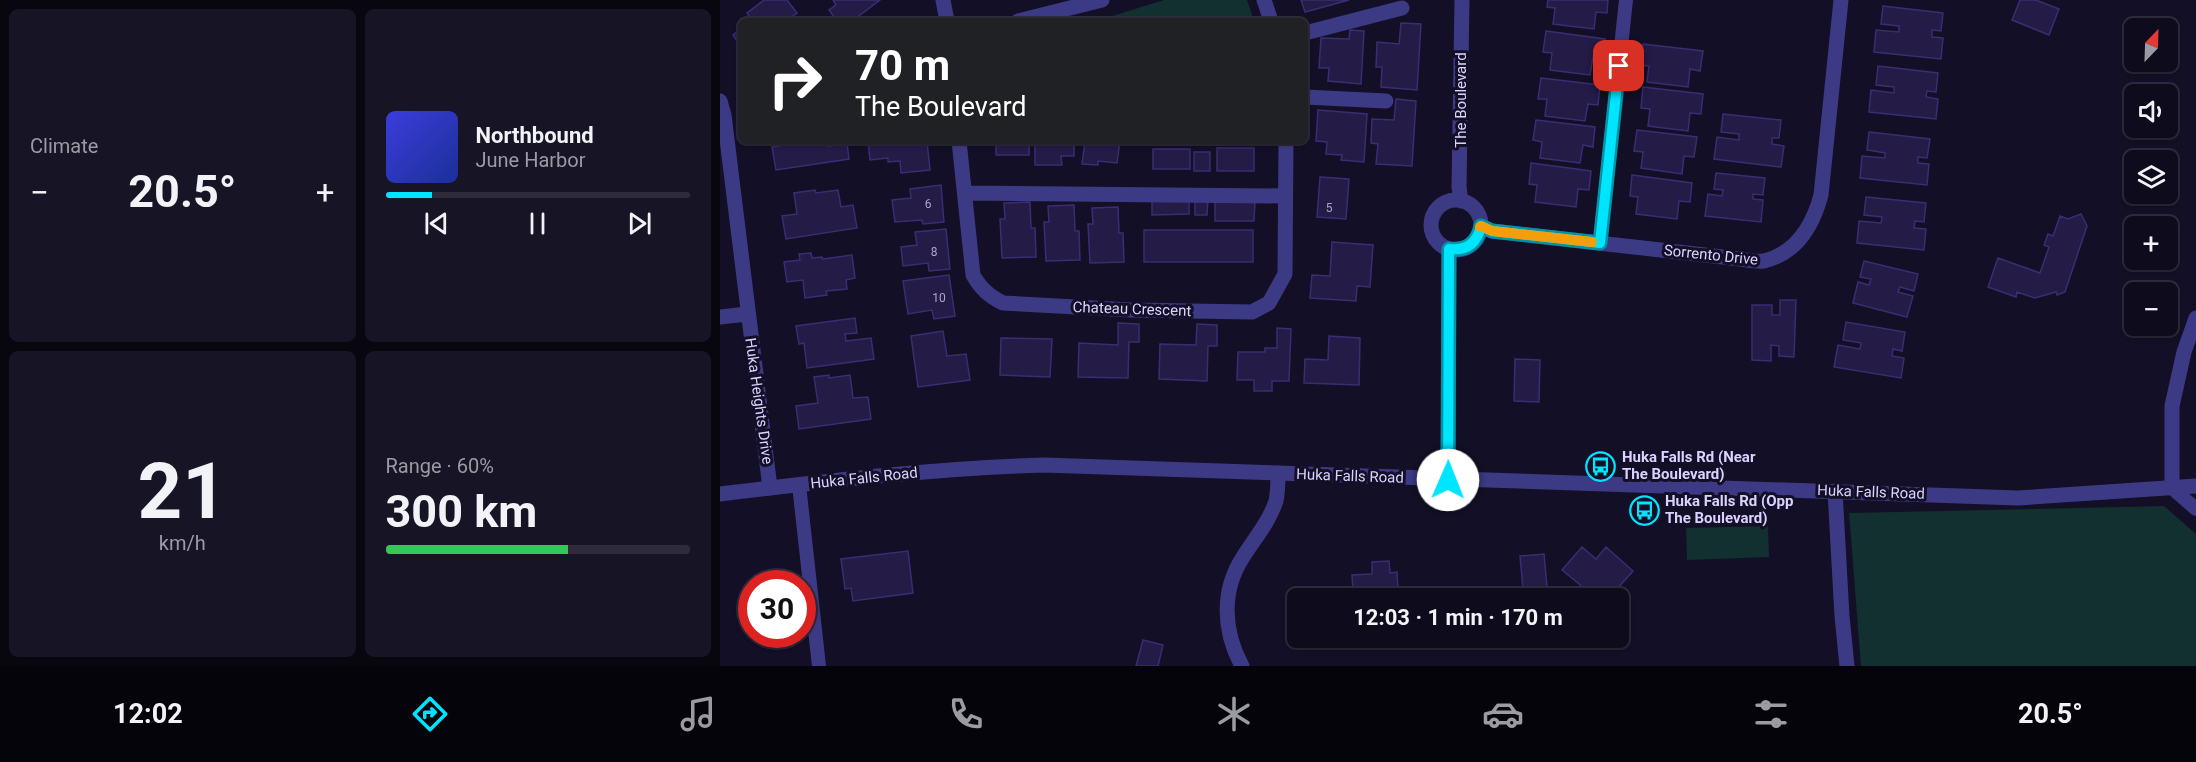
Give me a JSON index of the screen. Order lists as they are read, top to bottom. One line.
{"streets":{"street":["The Boulevard","Sorrento Drive","Chateau Crescent","Huka Heights Drive","Huka Falls Road"]},"crossings":[["The Boulevard","Sorrento Drive"],["Huka Heights Drive","Huka Falls Road"]],"places":{"bus stop":["Huka Falls Rd (Near The Boulevard)","Huka Falls Rd (Opp The Boulevard)"]},"house_numbers":["6","5","8","10"],"north":"top right","page":{"tile":["Climate",["21","km/h"],["Range · 60%","300 km"]],"map_buttons":["+","−"],"turn":["70 m","The Boulevard"],"song":["Northbound","June Harbor"],"heat":["−","20.5°","+"],"limit":"30","trip":"12:03 · 1 min · 170 m","tabs":["12:02","20.5°"]}}
